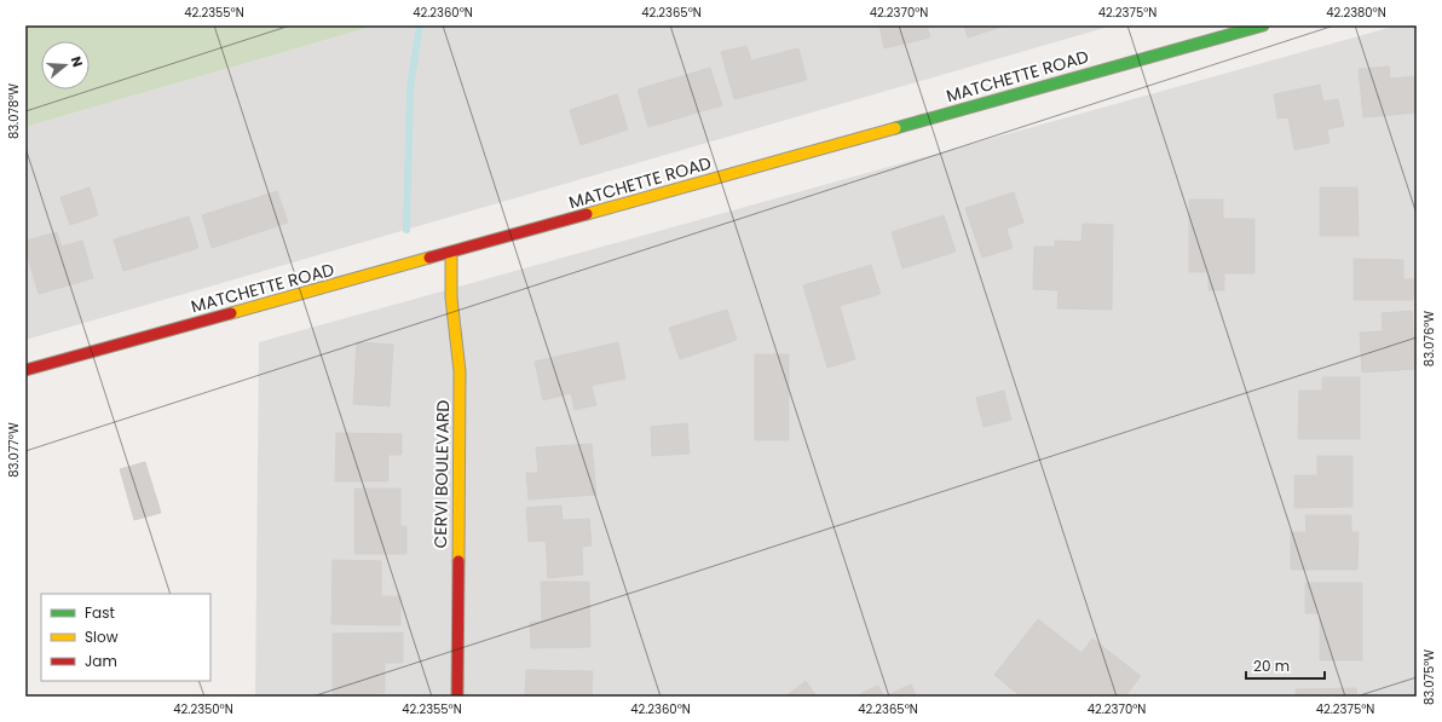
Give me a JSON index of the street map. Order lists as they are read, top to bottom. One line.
{"streets":{"street":["MATCHETTE ROAD","CERVI BOULEVARD"]},"crossings":[["MATCHETTE ROAD","CERVI BOULEVARD"]],"legend":["Fast","Slow","Jam"],"scale_bar":"20 m","north":"right","coordinates":["42.2355°N","42.2360°N","42.2365°N","42.2370°N","42.2375°N","42.2380°N","83.078°W","83.076°W","83.077°W","83.075°W","42.2350°N"]}
